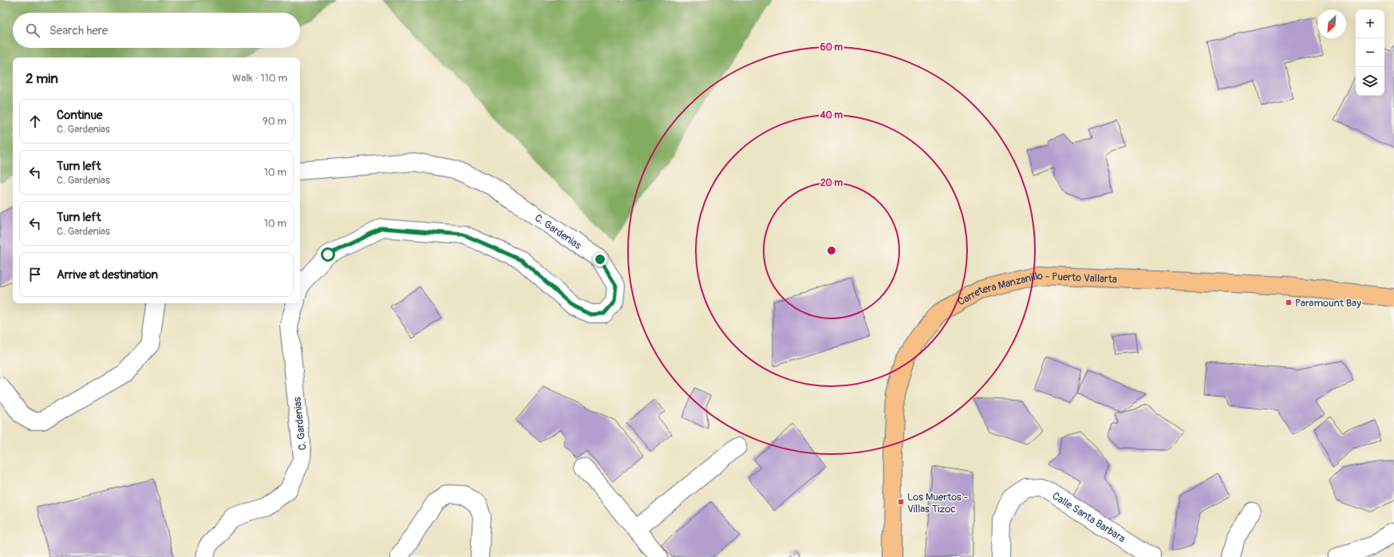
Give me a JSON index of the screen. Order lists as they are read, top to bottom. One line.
{"streets":{"highway":["Carretera Manzanillo - Puerto Vallarta"],"street":["C. Gardenias","Calle Santa Barbara"]},"places":{"transit":["Paramount Bay","Los Muertos - Villas Tizoc"]},"north":"bottom left","page":{"map_buttons":["+","−"],"search":"Search here","heading":["2 min","Walk · 110 m"],"list":[["Continue","C. Gardenias","90 m"],["Turn left","C. Gardenias","10 m"],["Turn left","C. Gardenias","10 m"],"Arrive at destination"]},"rings":["60 m","40 m","20 m"]}
